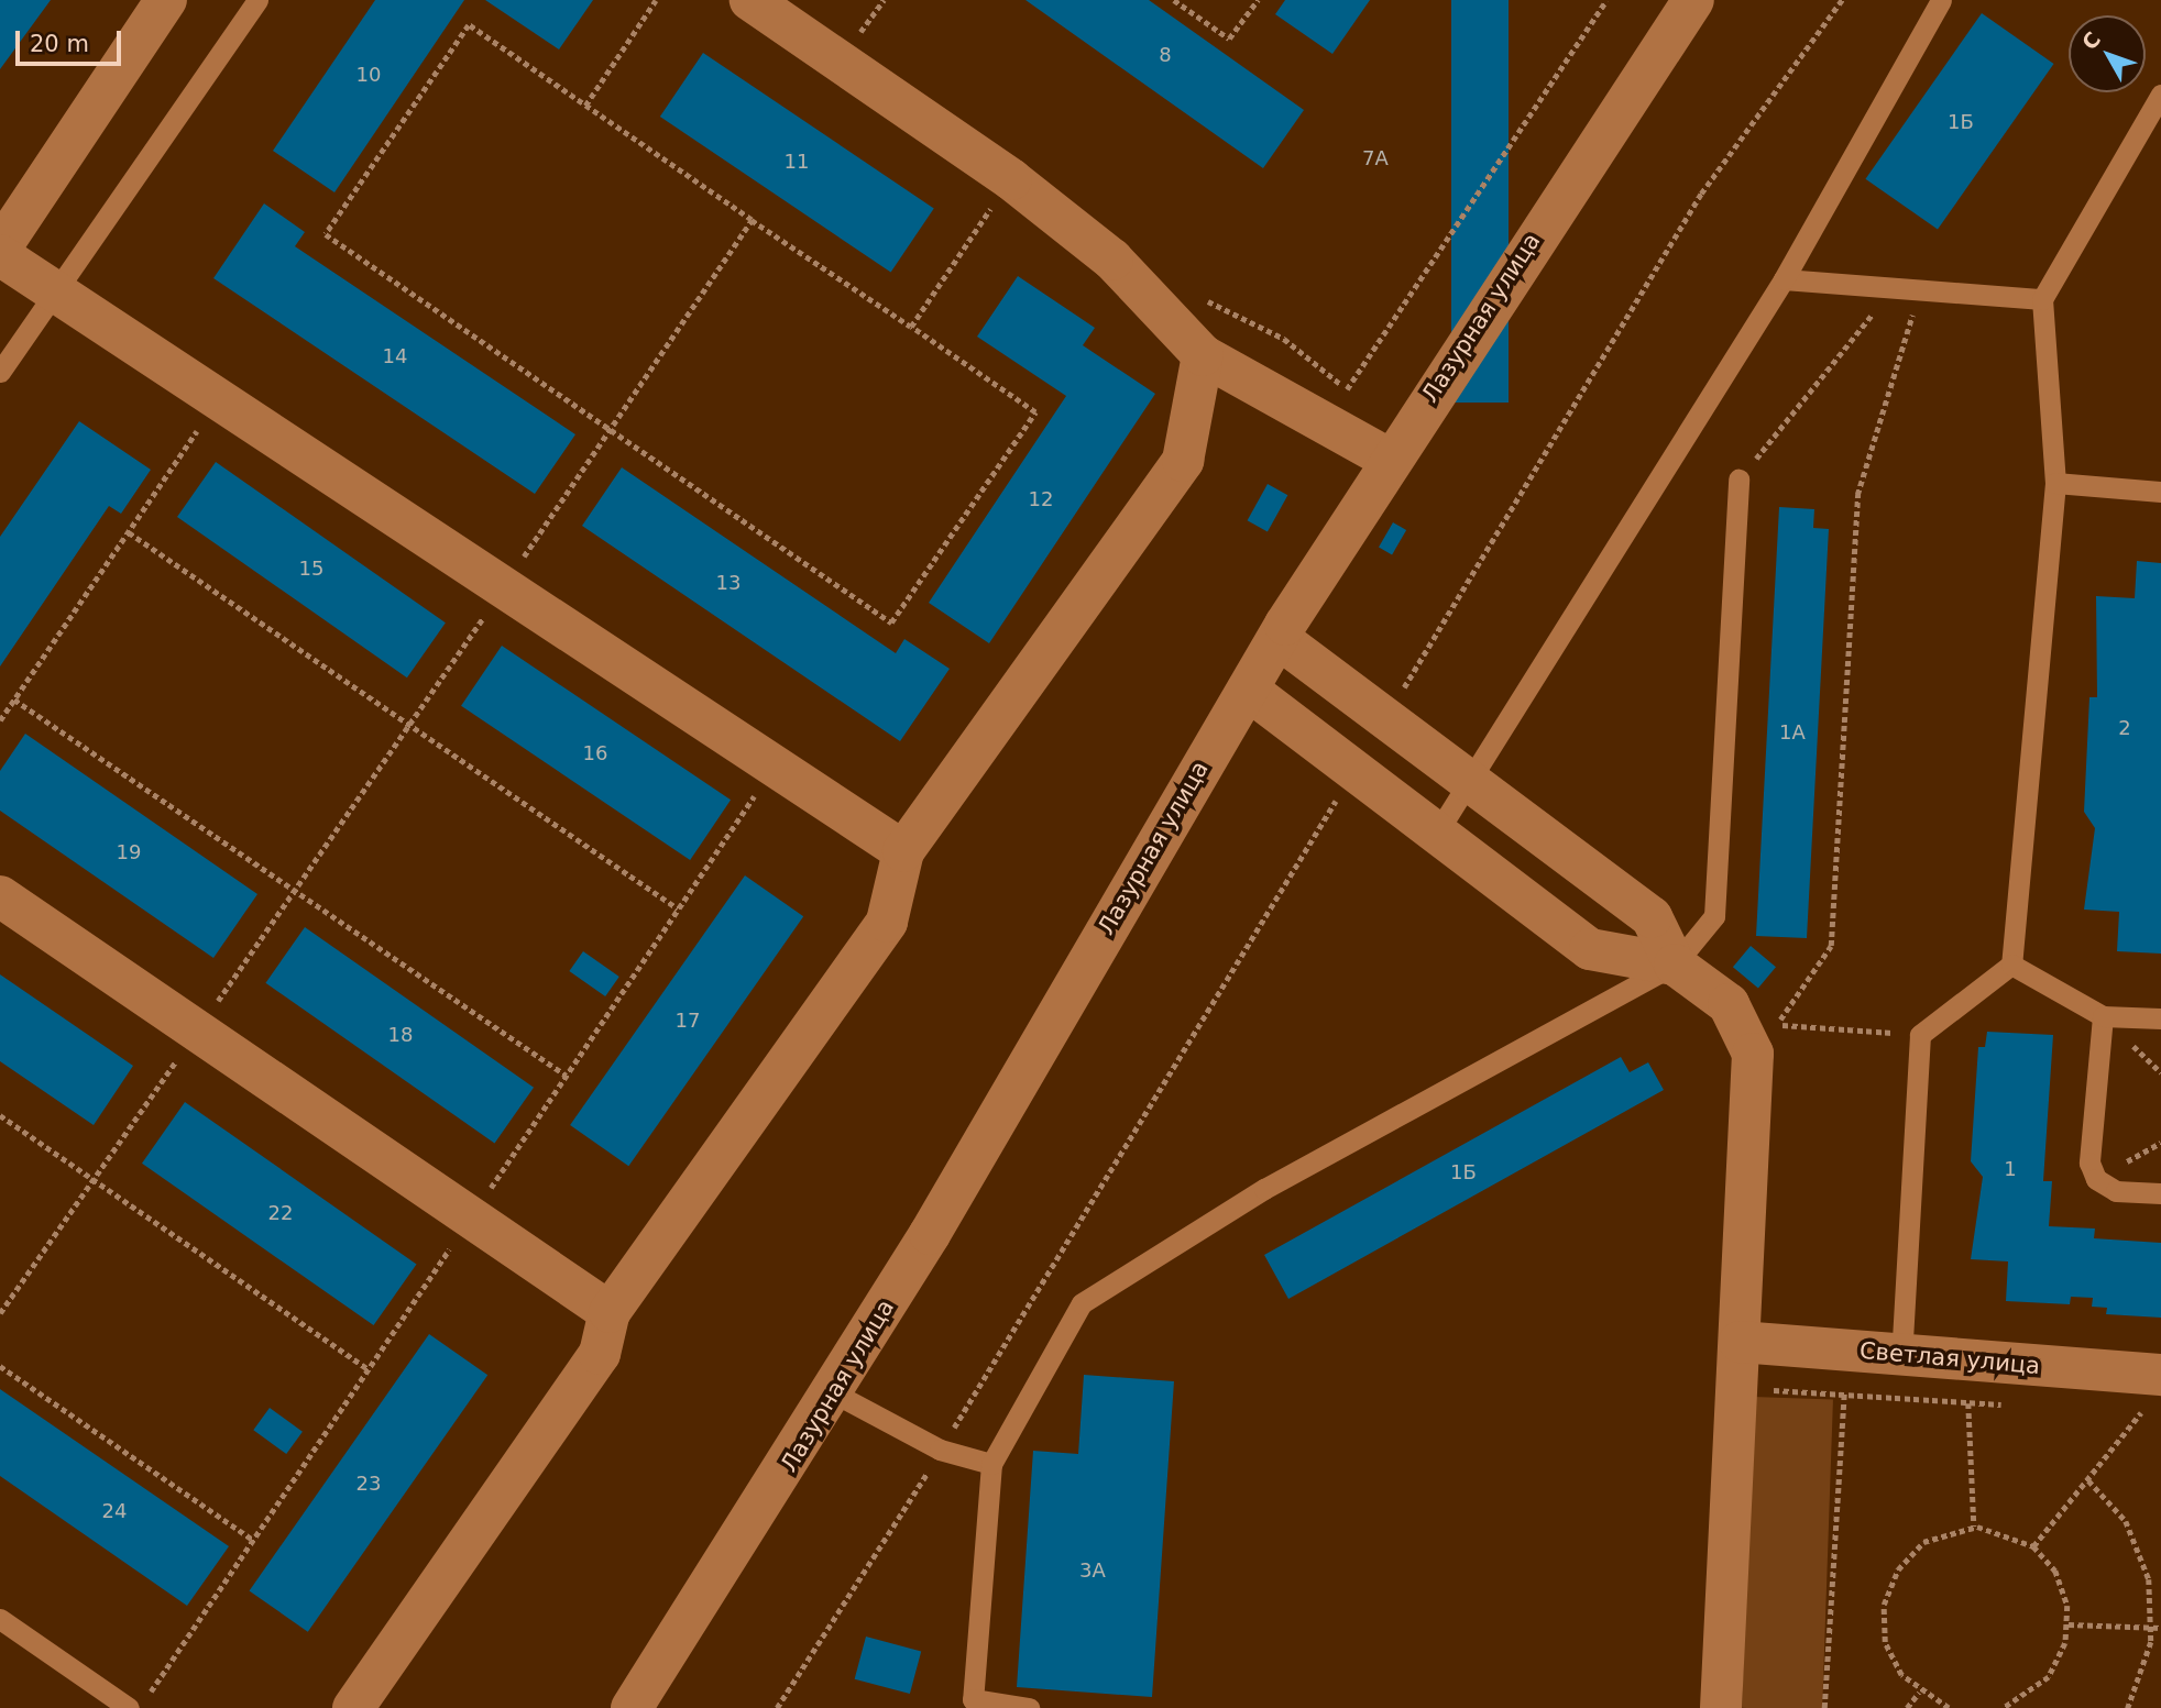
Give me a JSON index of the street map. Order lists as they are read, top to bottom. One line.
{"streets":{"street":["Лазурная улица","Светлая улица"]},"house_numbers":["8","10","1Б","7А","11","14","12","15","13","2","1А","16","19","17","18","1","1Б","22","23","24","3А"],"scale_bar":"20 m","north":"top left"}
